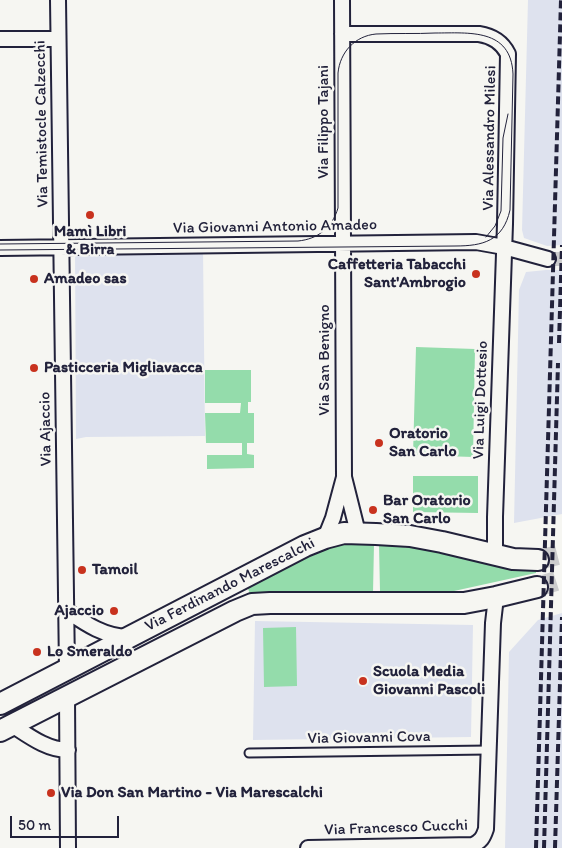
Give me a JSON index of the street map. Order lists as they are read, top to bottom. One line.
{"streets":{"street":["Via Filippo Tajani","Via Temistocle Calzecchi","Via Alessandro Milesi","Via Giovanni Antonio Amadeo","Via San Benigno","Via Luigi Dottesio","Via Ajaccio","Via Ferdinando Marescalchi","Via Francesco Cucchi"],"lane":["Via Giovanni Cova"]},"crossings":[["Via Filippo Tajani","Via Alessandro Milesi"],["Via Filippo Tajani","Via Giovanni Antonio Amadeo"],["Via Filippo Tajani","Via San Benigno"],["Via Temistocle Calzecchi","Via Giovanni Antonio Amadeo"],["Via Temistocle Calzecchi","Via Ajaccio"],["Via Alessandro Milesi","Via Giovanni Antonio Amadeo"],["Via Alessandro Milesi","Via Luigi Dottesio"],["Via Giovanni Antonio Amadeo","Via San Benigno"],["Via Giovanni Antonio Amadeo","Via Luigi Dottesio"],["Via Giovanni Antonio Amadeo","Via Ajaccio"],["Via San Benigno","Via Ferdinando Marescalchi"],["Via Luigi Dottesio","Via Ferdinando Marescalchi"],["Via Ajaccio","Via Ferdinando Marescalchi"],["Via Giovanni Cova","Via Francesco Cucchi"]],"places":["Mamì Libri & Birra","Caffetteria Tabacchi Sant'Ambrogio","Amadeo sas","Pasticceria Migliavacca","Oratorio San Carlo","Bar Oratorio San Carlo","Tamoil","Ajaccio","Lo Smeraldo","Scuola Media Giovanni Pascoli","Via Don San Martino - Via Marescalchi"],"scale_bar":"50 m"}
